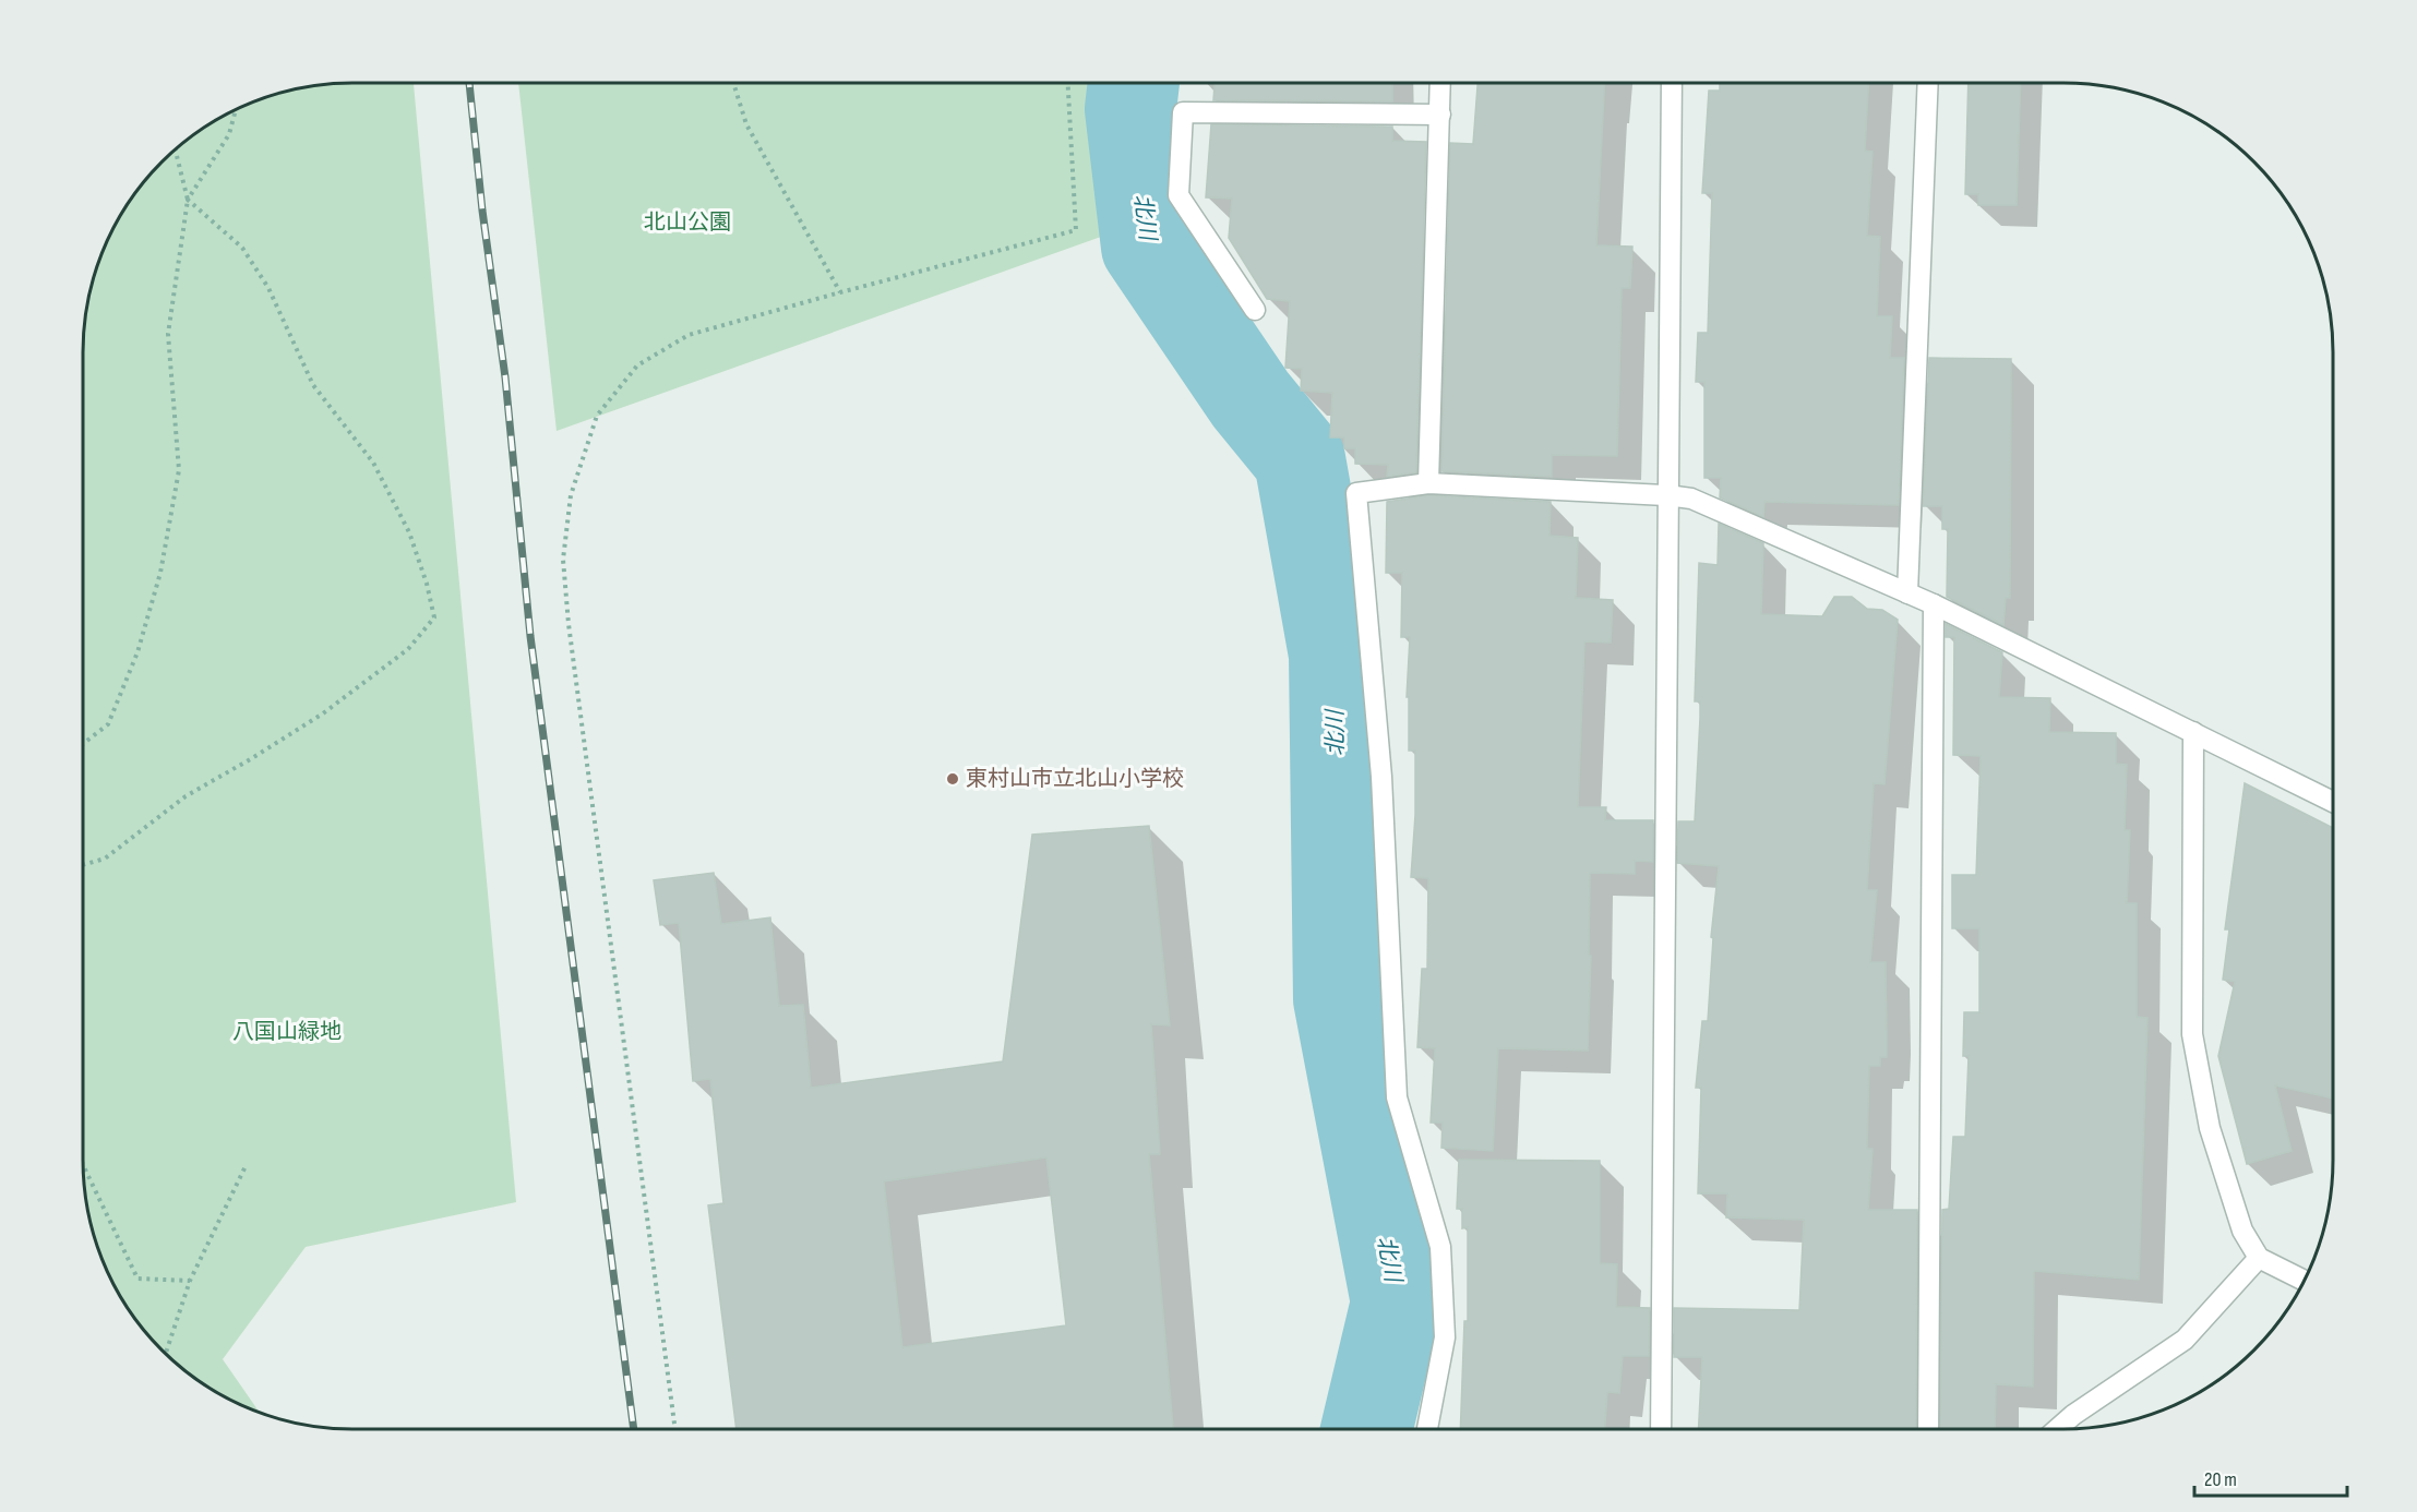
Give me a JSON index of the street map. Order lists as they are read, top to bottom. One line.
{"water":["北川"],"parks":["北山公園","八国山緑地"],"places":["東村山市立北山小学校"],"scale_bar":"20 m"}
